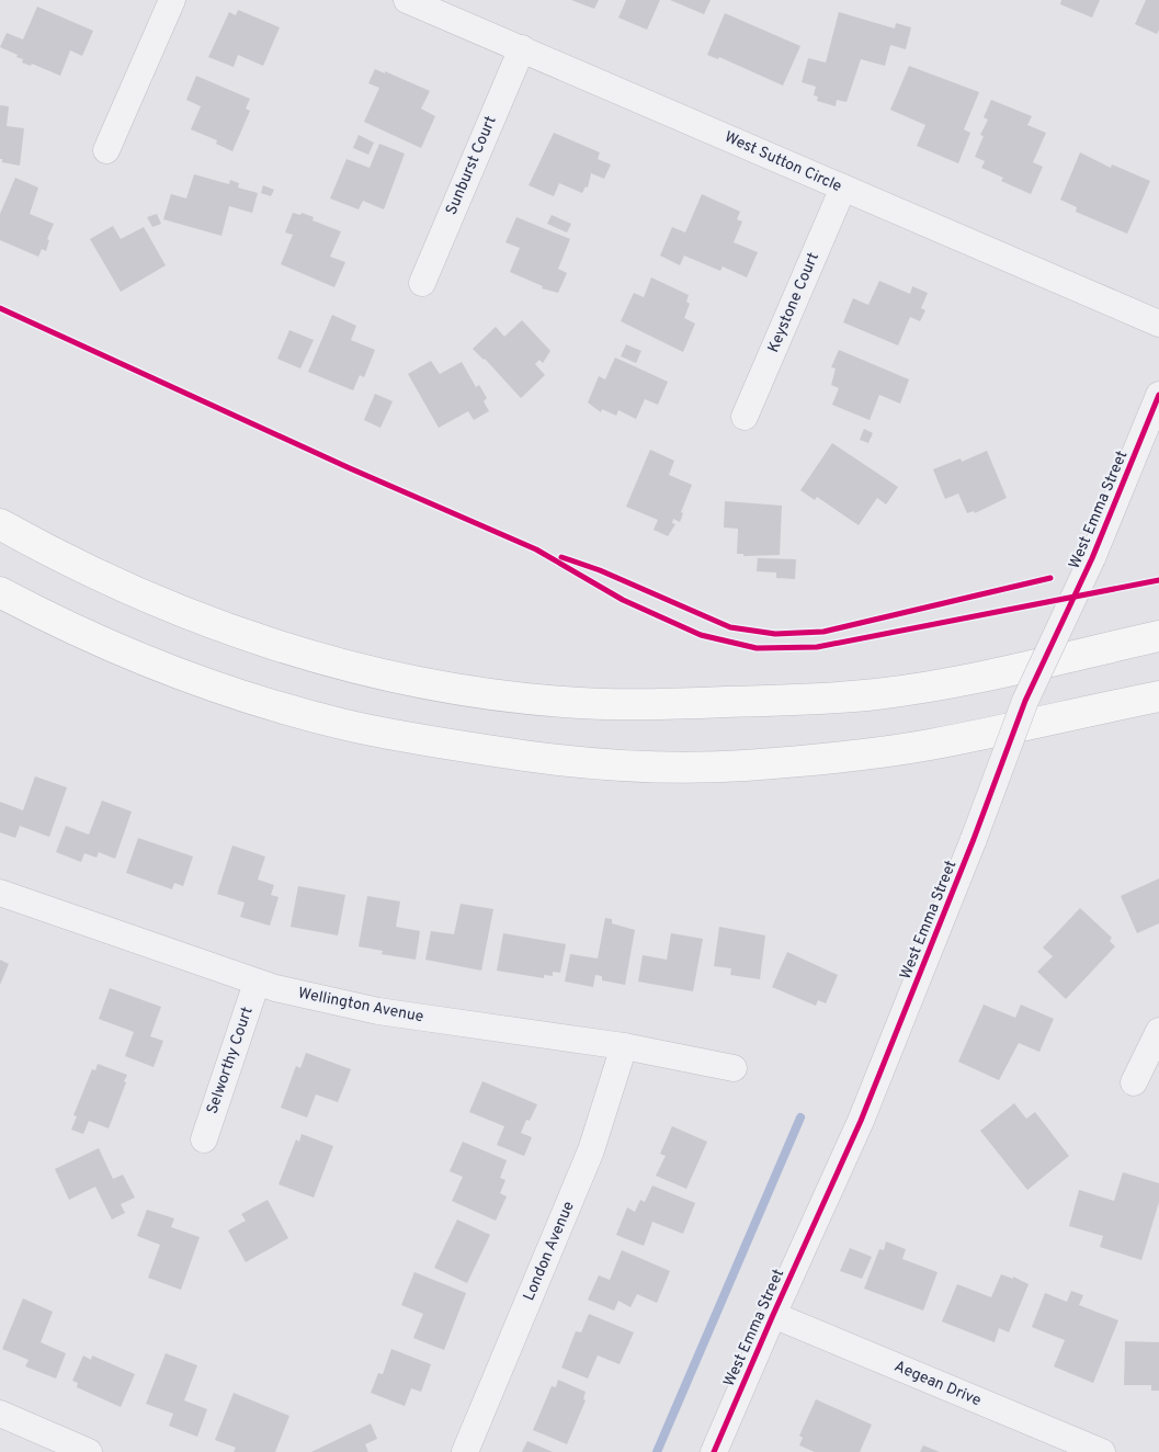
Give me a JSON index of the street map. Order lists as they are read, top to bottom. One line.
{"streets":{"street":["West Sutton Circle","Sunburst Court","Keystone Court","West Emma Street","Wellington Avenue","Selworthy Court","London Avenue","Aegean Drive"]},"crossings":[["West Sutton Circle","Sunburst Court"],["West Sutton Circle","Keystone Court"],["West Emma Street","Aegean Drive"],["Wellington Avenue","Selworthy Court"],["Wellington Avenue","London Avenue"]]}
